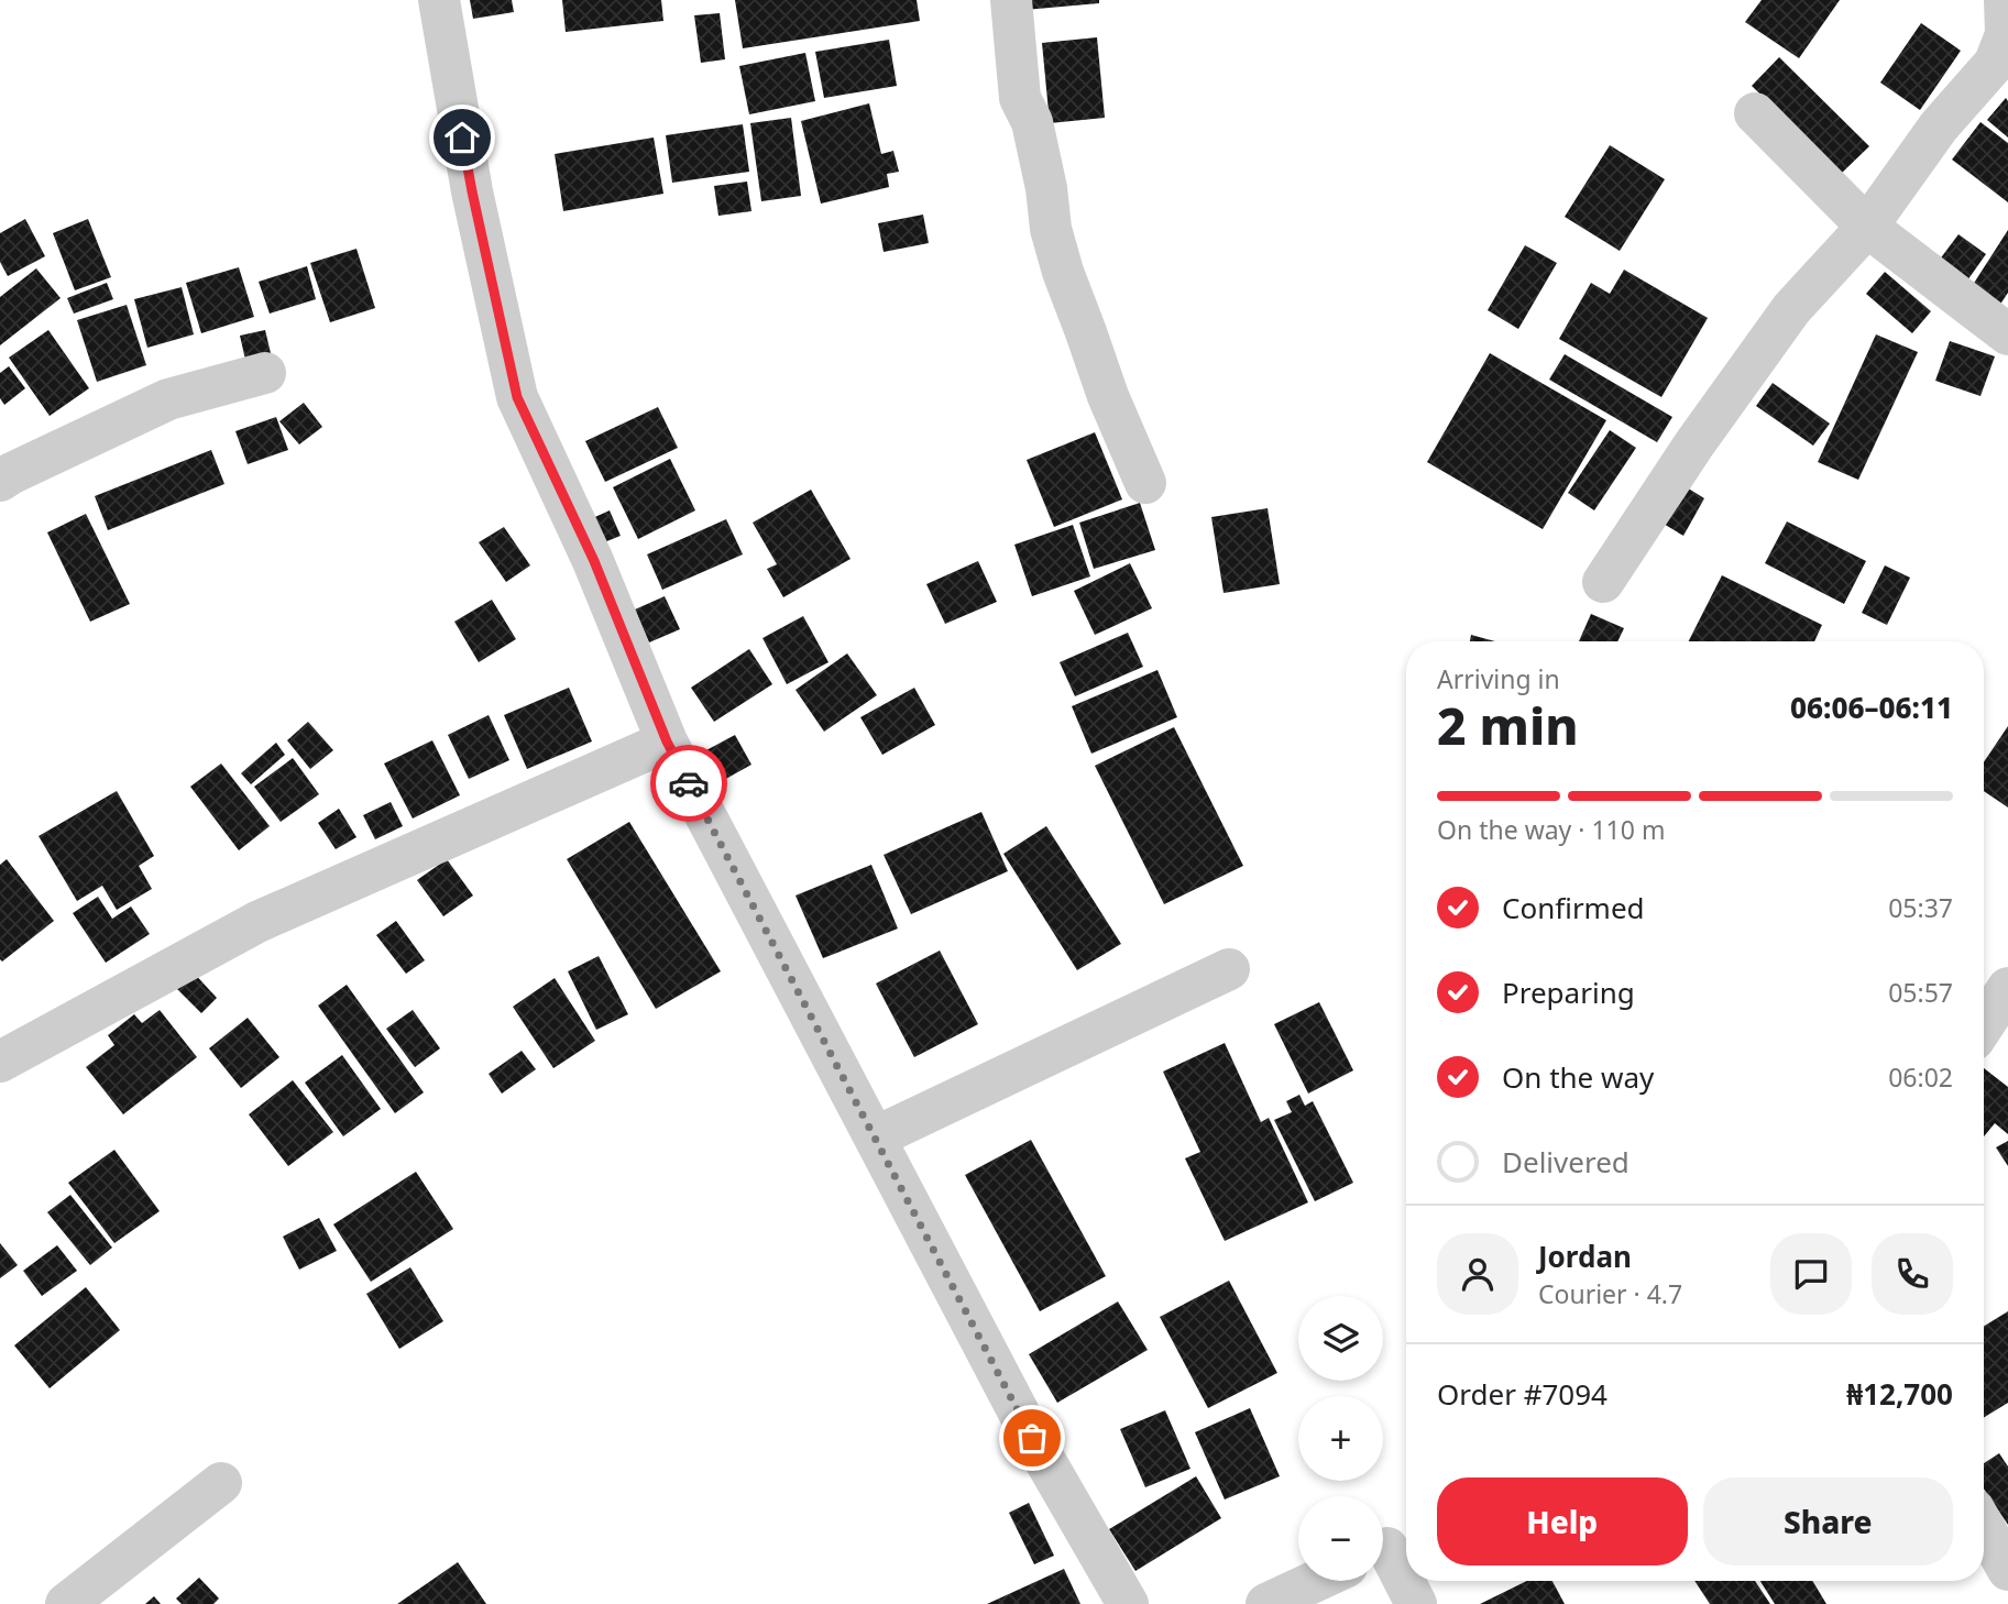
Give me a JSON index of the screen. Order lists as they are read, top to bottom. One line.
{"page":{"heading":["2 min","Arriving in","06:06–06:11"],"panel":["Jordan","Courier · 4.7","Order #7094","₦12,700"],"bar":"On the way · 110 m","list":[["Confirmed","05:37"],["Preparing","05:57"],["On the way","06:02"],"Delivered"],"map_buttons":["+","−"],"buttons":["Help","Share"]}}
